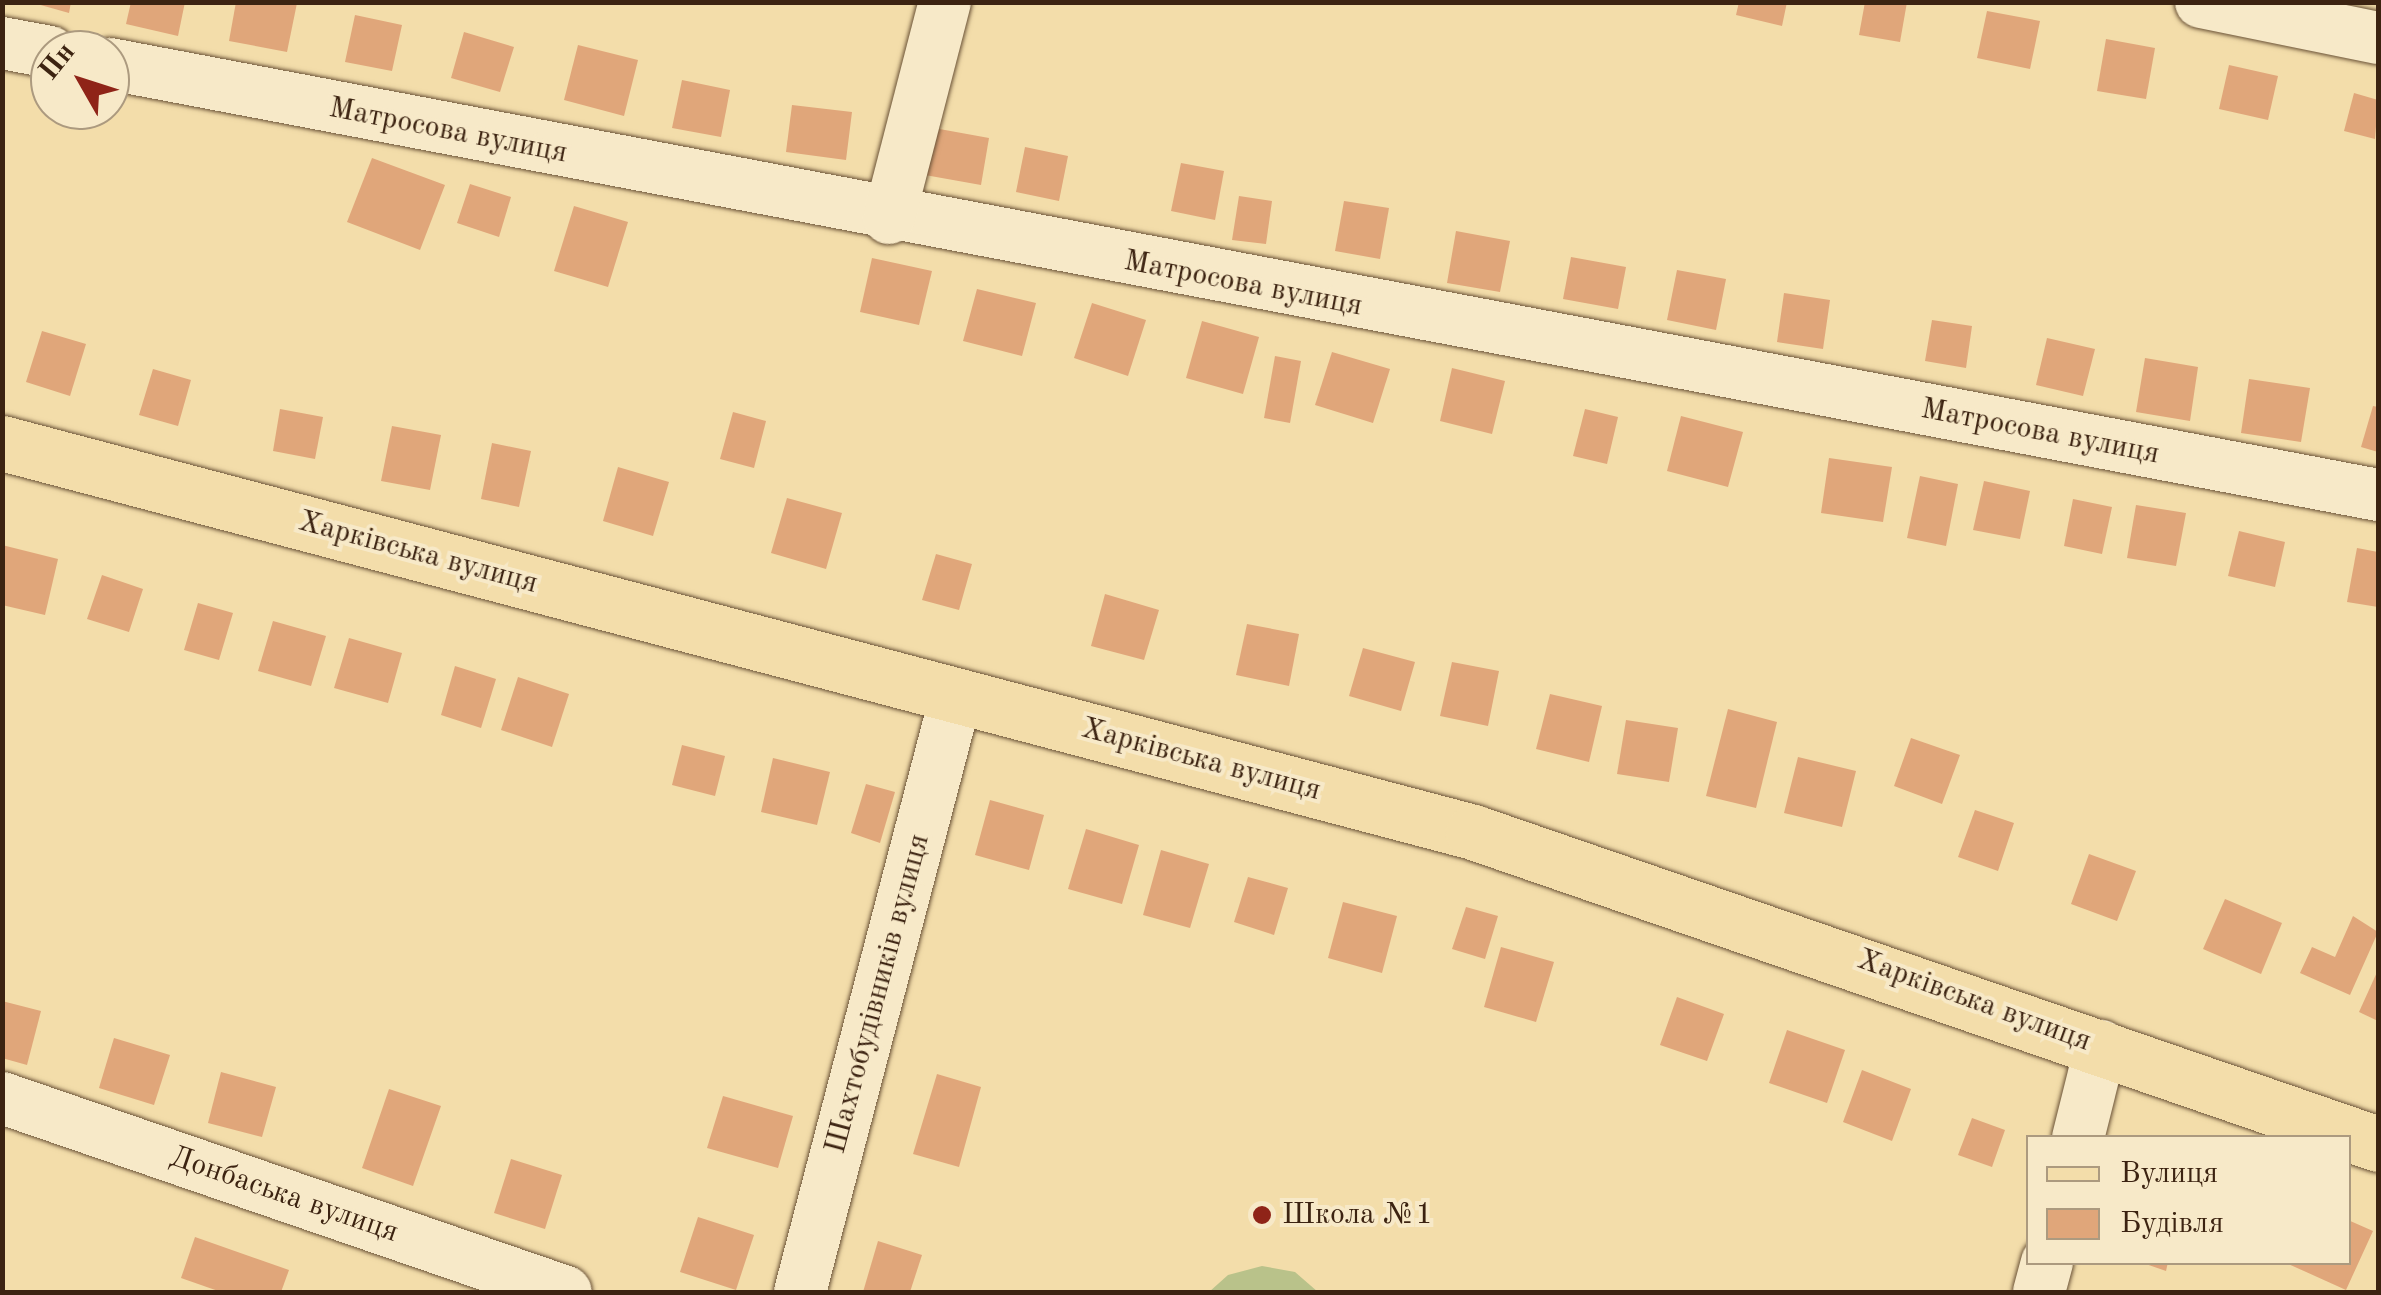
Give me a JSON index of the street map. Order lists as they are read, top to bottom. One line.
{"streets":{"main road":["Харківська вулиця"],"street":["Матросова вулиця","Шахтобудівників вулиця","Донбаська вулиця"]},"crossings":[["Харківська вулиця","Шахтобудівників вулиця"]],"places":["Школа №1"],"legend":["Вулиця","Будівля"],"north":"top left"}
